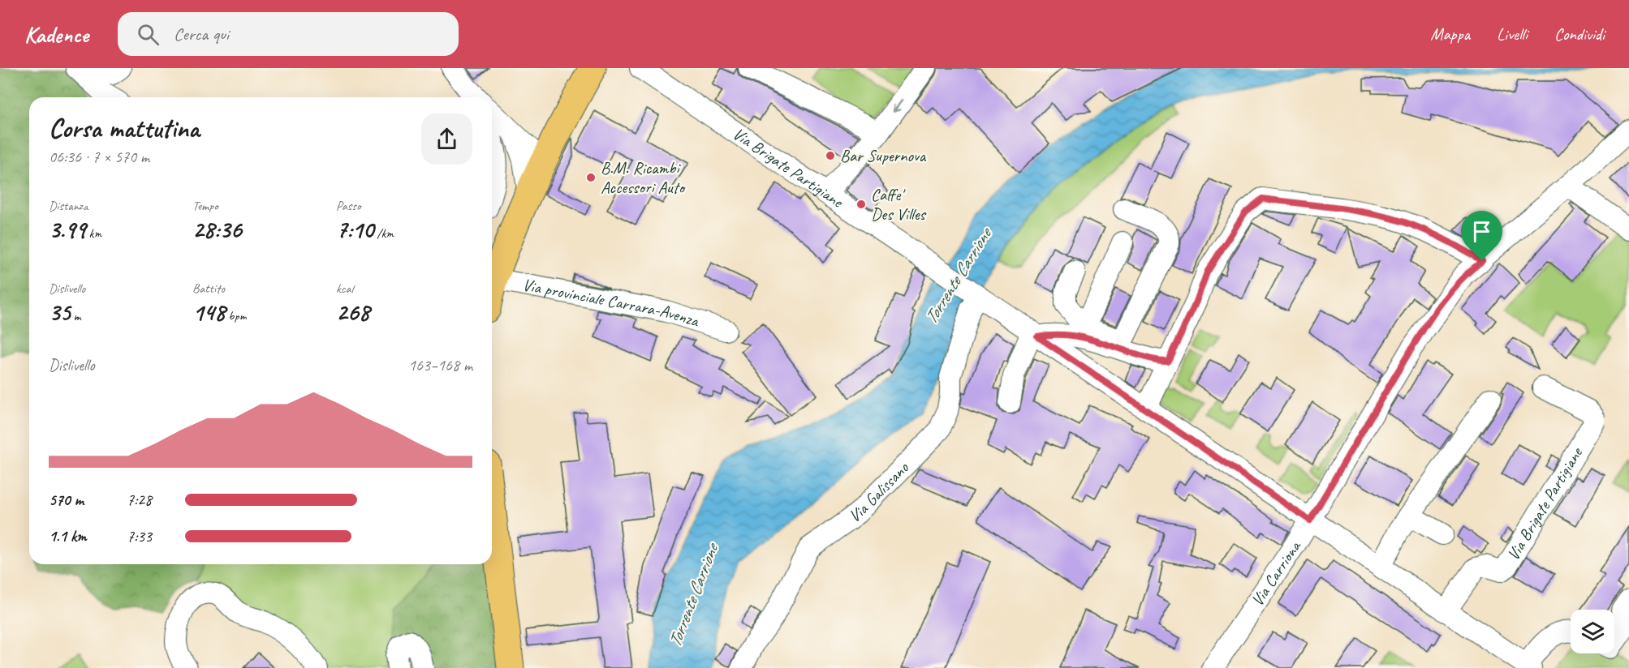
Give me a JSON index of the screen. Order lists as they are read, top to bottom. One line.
{"streets":{"street":["Via Brigate Partigiane","Via provinciale Carrara-Avenza","Via Galissano","Via Carriona"]},"crossings":[["Via Brigate Partigiane","Via Galissano"],["Via Brigate Partigiane","Via Carriona"]],"water":["Torrente Carrione"],"places":["Bar Supernova","B.M. Ricambi Accessori Auto","Caffe' Des Villes"],"page":{"header":"Kadence","search":"Cerca qui","nav":["Mappa","Livelli","Condividi"],"heading":["Corsa mattutina","06:36 · 7 × 570 m"],"stats":[["Distanza","3.99 km"],["Tempo","28:36"],["Passo","7:10 /km"],["Dislivello","35 m"],["Battito","148 bpm"],["kcal","268"]],"chart":["Dislivello","163–168 m"],"list":[{"name":"570 m","note":"7:28"},{"name":"1.1 km","note":"7:33"}]}}
